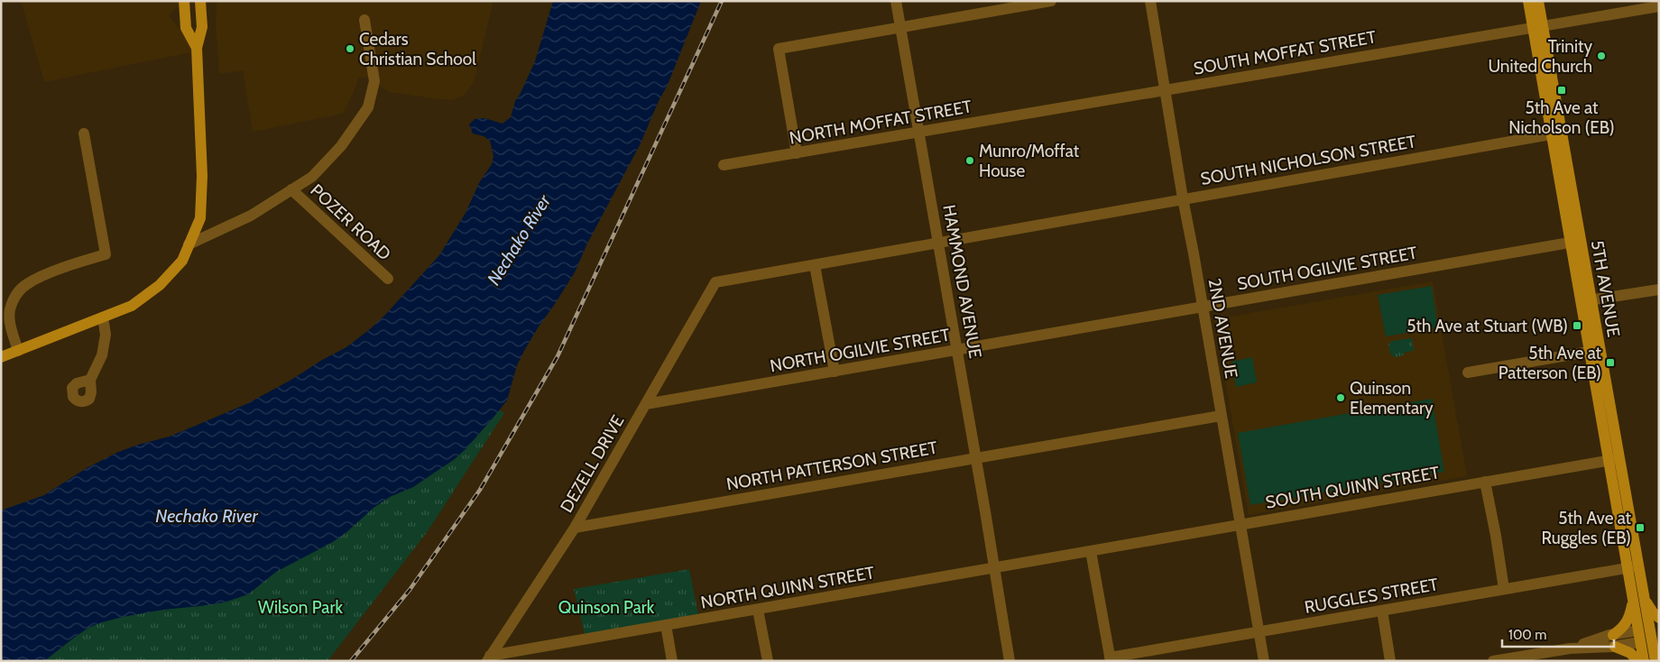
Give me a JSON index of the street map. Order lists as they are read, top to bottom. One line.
{"streets":{"main road":["5TH AVENUE"],"street":["SOUTH MOFFAT STREET","NORTH MOFFAT STREET","SOUTH NICHOLSON STREET","POZER ROAD","SOUTH OGILVIE STREET","HAMMOND AVENUE","2ND AVENUE","NORTH OGILVIE STREET","DEZELL DRIVE","NORTH PATTERSON STREET","SOUTH QUINN STREET","NORTH QUINN STREET","RUGGLES STREET"]},"crossings":[["SOUTH MOFFAT STREET","NORTH MOFFAT STREET"],["SOUTH MOFFAT STREET","5TH AVENUE"],["SOUTH MOFFAT STREET","2ND AVENUE"],["NORTH MOFFAT STREET","HAMMOND AVENUE"],["SOUTH NICHOLSON STREET","HAMMOND AVENUE"],["SOUTH NICHOLSON STREET","5TH AVENUE"],["SOUTH NICHOLSON STREET","2ND AVENUE"],["SOUTH NICHOLSON STREET","DEZELL DRIVE"],["SOUTH OGILVIE STREET","5TH AVENUE"],["SOUTH OGILVIE STREET","2ND AVENUE"],["SOUTH OGILVIE STREET","NORTH OGILVIE STREET"],["HAMMOND AVENUE","NORTH OGILVIE STREET"],["HAMMOND AVENUE","NORTH PATTERSON STREET"],["HAMMOND AVENUE","NORTH QUINN STREET"],["5TH AVENUE","SOUTH QUINN STREET"],["5TH AVENUE","RUGGLES STREET"],["2ND AVENUE","NORTH PATTERSON STREET"],["2ND AVENUE","SOUTH QUINN STREET"],["2ND AVENUE","RUGGLES STREET"],["NORTH OGILVIE STREET","DEZELL DRIVE"],["DEZELL DRIVE","NORTH PATTERSON STREET"],["DEZELL DRIVE","NORTH QUINN STREET"],["SOUTH QUINN STREET","NORTH QUINN STREET"]],"water":["Nechako River"],"parks":["Wilson Park","Quinson Park"],"places":{"other":["Cedars Christian School","Trinity United Church","Munro/Moffat House","Quinson Elementary"],"transit":["5th Ave at Nicholson (EB)","5th Ave at Stuart (WB)","5th Ave at Patterson (EB)","5th Ave at Ruggles (EB)"]},"scale_bar":"100 m"}
